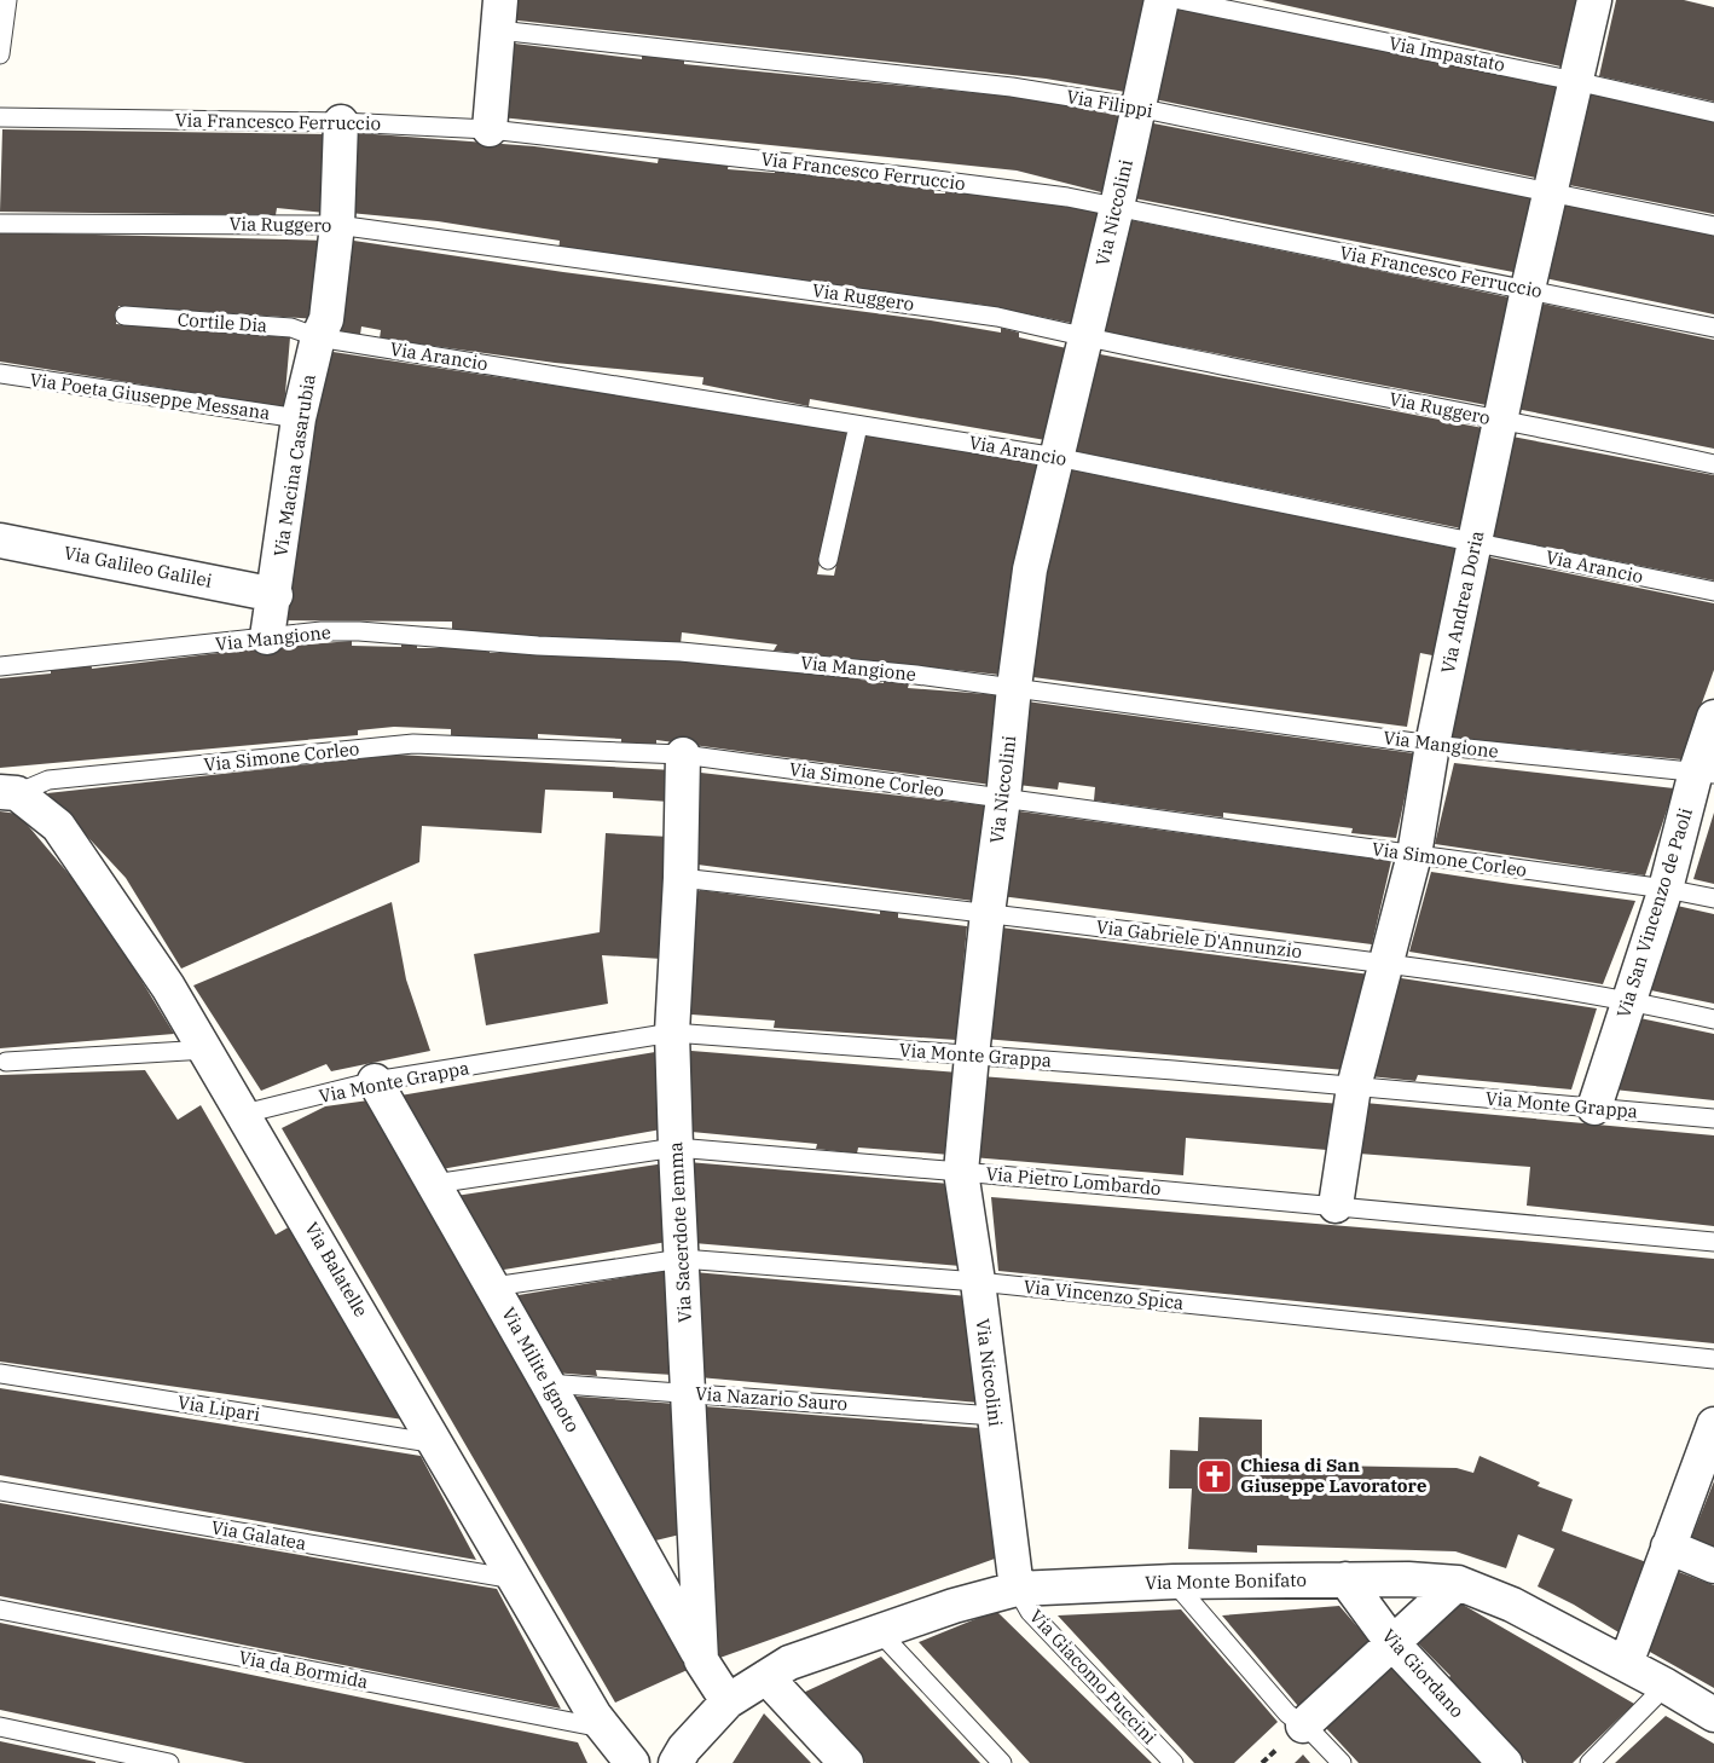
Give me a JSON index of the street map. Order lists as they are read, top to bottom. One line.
{"streets":{"street":["Via Niccolini","Via Macina Casarubia","Via Galileo Galilei","Via Andrea Doria","Via San Vincenzo de Paoli","Via Sacerdote Iemma","Via Balatelle","Via Milite Ignoto","Via Monte Bonifato","Via Giordano"],"lane":["Via Impastato","Via Filippi","Via Francesco Ferruccio","Via Ruggero","Cortile Dia","Via Arancio","Via Poeta Giuseppe Messana","Via Mangione","Via Simone Corleo","Via Gabriele D'Annunzio","Via Monte Grappa","Via Pietro Lombardo","Via Vincenzo Spica","Via Nazario Sauro","Via Lipari","Via Galatea","Via da Bormida","Via Giacomo Puccini"]},"crossings":[["Via Impastato","Via Andrea Doria"],["Via Filippi","Via Niccolini"],["Via Filippi","Via Andrea Doria"],["Via Francesco Ferruccio","Via Niccolini"],["Via Francesco Ferruccio","Via Macina Casarubia"],["Via Francesco Ferruccio","Via Andrea Doria"],["Via Niccolini","Via Ruggero"],["Via Niccolini","Via Arancio"],["Via Niccolini","Via Mangione"],["Via Niccolini","Via Simone Corleo"],["Via Niccolini","Via Gabriele D'Annunzio"],["Via Niccolini","Via Monte Grappa"],["Via Niccolini","Via Pietro Lombardo"],["Via Niccolini","Via Vincenzo Spica"],["Via Niccolini","Via Nazario Sauro"],["Via Niccolini","Via Monte Bonifato"],["Via Niccolini","Via Giacomo Puccini"],["Via Ruggero","Via Macina Casarubia"],["Via Ruggero","Via Andrea Doria"],["Cortile Dia","Via Arancio"],["Cortile Dia","Via Macina Casarubia"],["Via Arancio","Via Macina Casarubia"],["Via Arancio","Via Andrea Doria"],["Via Poeta Giuseppe Messana","Via Macina Casarubia"],["Via Macina Casarubia","Via Galileo Galilei"],["Via Macina Casarubia","Via Mangione"],["Via Andrea Doria","Via Mangione"],["Via Andrea Doria","Via Simone Corleo"],["Via Andrea Doria","Via Gabriele D'Annunzio"],["Via Andrea Doria","Via Monte Grappa"],["Via Andrea Doria","Via Pietro Lombardo"],["Via Mangione","Via San Vincenzo de Paoli"],["Via Simone Corleo","Via San Vincenzo de Paoli"],["Via Simone Corleo","Via Sacerdote Iemma"],["Via Simone Corleo","Via Balatelle"],["Via San Vincenzo de Paoli","Via Gabriele D'Annunzio"],["Via San Vincenzo de Paoli","Via Monte Grappa"],["Via Gabriele D'Annunzio","Via Sacerdote Iemma"],["Via Monte Grappa","Via Sacerdote Iemma"],["Via Monte Grappa","Via Balatelle"],["Via Monte Grappa","Via Milite Ignoto"],["Via Pietro Lombardo","Via Sacerdote Iemma"],["Via Pietro Lombardo","Via Milite Ignoto"],["Via Sacerdote Iemma","Via Vincenzo Spica"],["Via Sacerdote Iemma","Via Milite Ignoto"],["Via Sacerdote Iemma","Via Nazario Sauro"],["Via Balatelle","Via Lipari"],["Via Balatelle","Via Galatea"],["Via Balatelle","Via da Bormida"],["Via Vincenzo Spica","Via Milite Ignoto"],["Via Milite Ignoto","Via Nazario Sauro"],["Via Monte Bonifato","Via Giordano"],["Via Monte Bonifato","Via Giacomo Puccini"]],"places":{"church":["Chiesa di San Giuseppe Lavoratore"]}}
